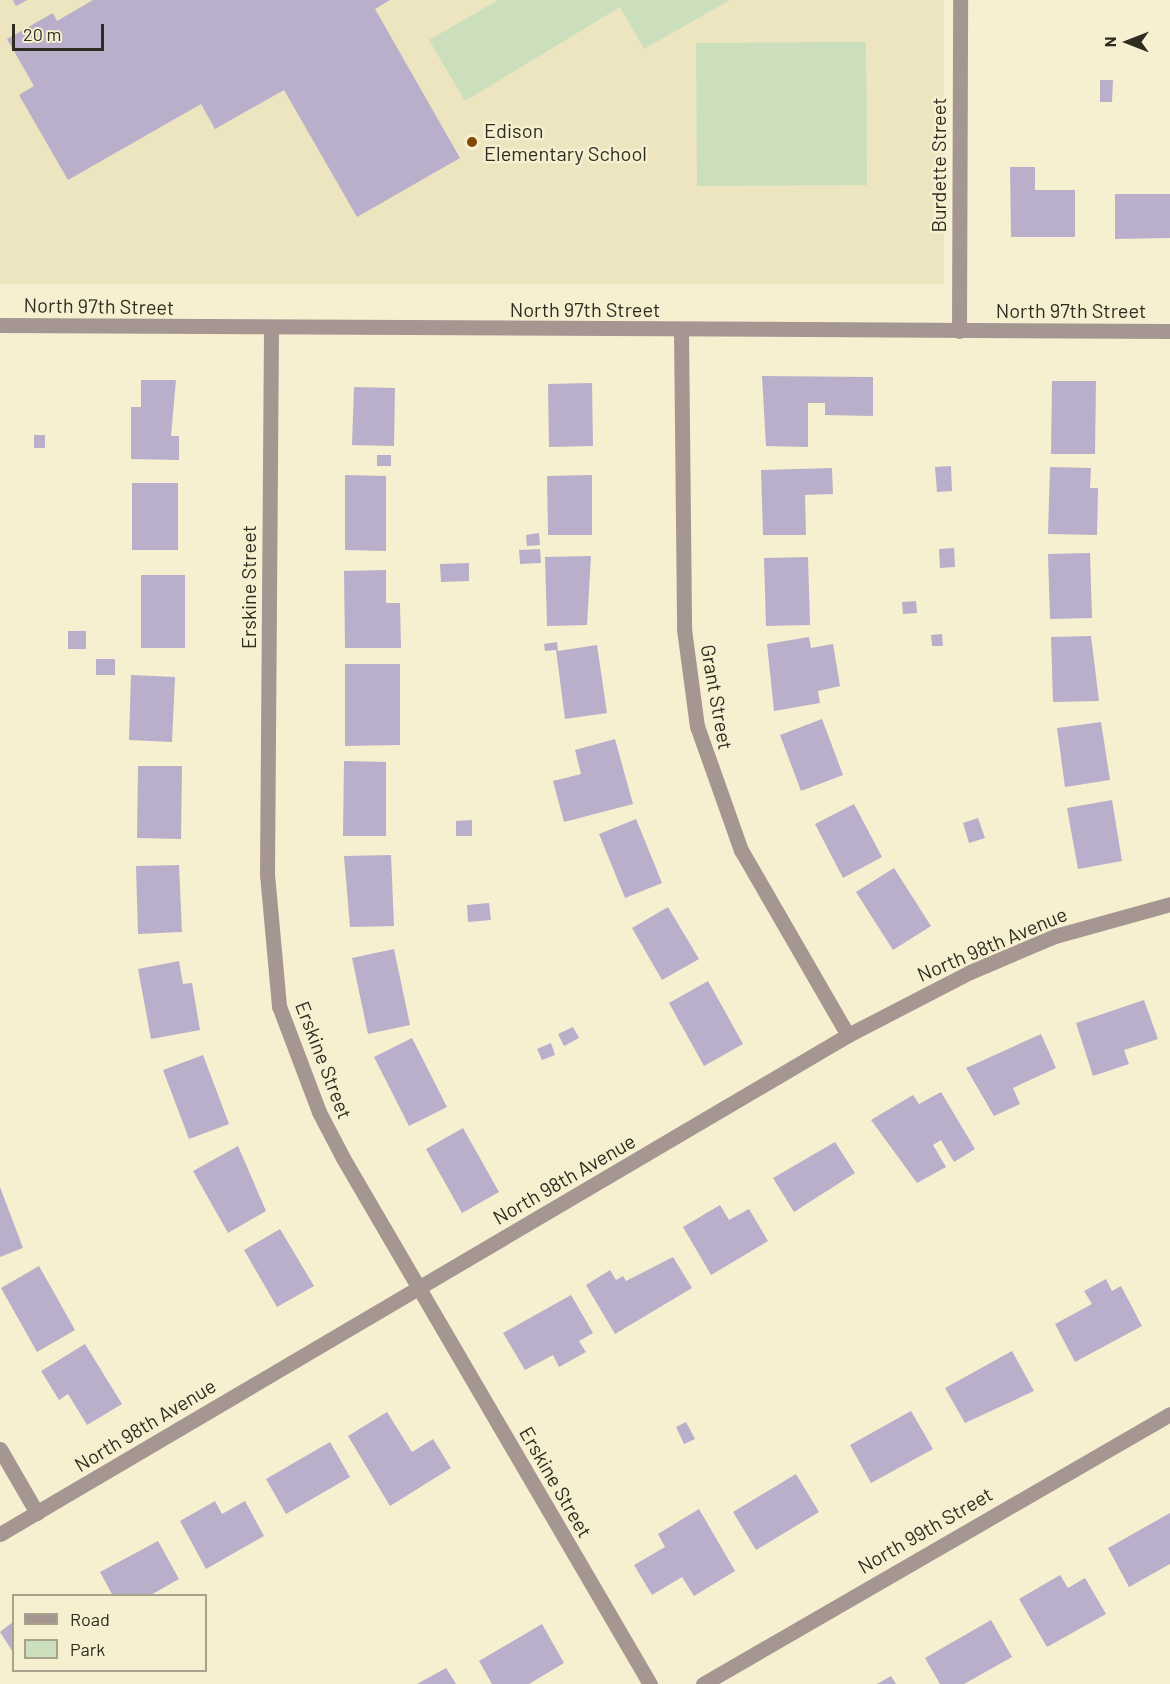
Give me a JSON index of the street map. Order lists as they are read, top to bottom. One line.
{"streets":{"street":["Burdette Street","North 97th Street","Erskine Street","Grant Street","North 98th Avenue","North 99th Street"]},"crossings":[["Burdette Street","North 97th Street"],["North 97th Street","Erskine Street"],["North 97th Street","Grant Street"],["Erskine Street","North 98th Avenue"],["Grant Street","North 98th Avenue"]],"places":["Edison Elementary School"],"legend":["Road","Park"],"scale_bar":"20 m","north":"left"}
